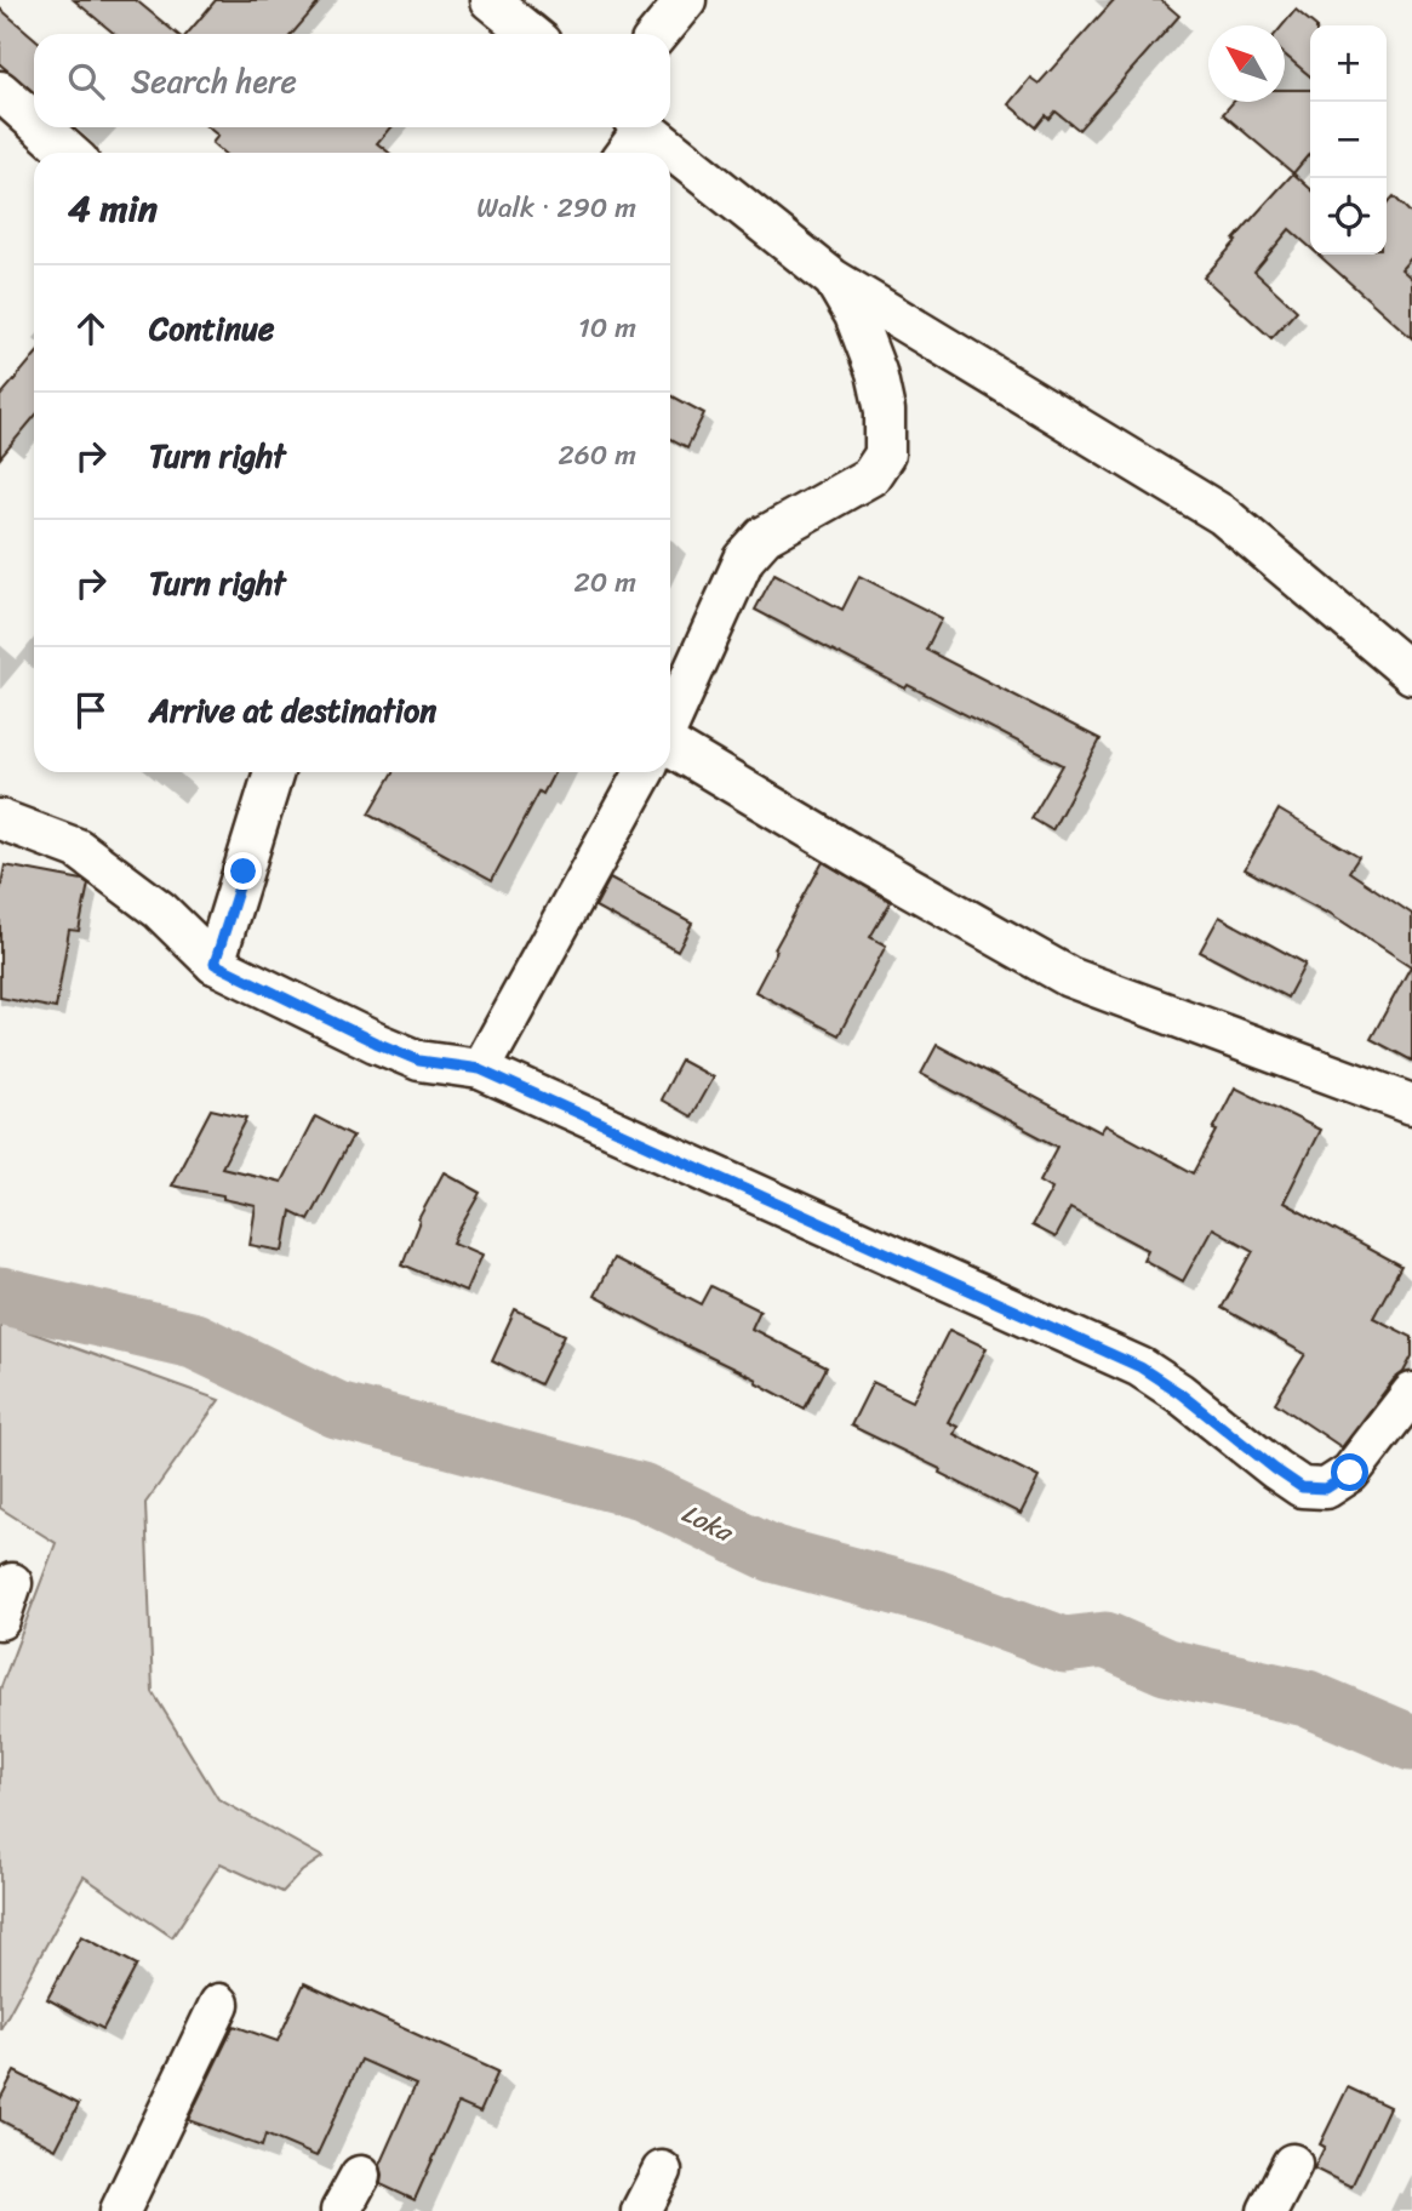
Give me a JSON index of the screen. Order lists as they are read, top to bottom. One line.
{"water":["Loka"],"north":"top left","page":{"map_buttons":["+","−"],"search":"Search here","heading":["4 min","Walk · 290 m"],"list":[["Continue","10 m"],["Turn right","260 m"],["Turn right","20 m"],"Arrive at destination"]}}
